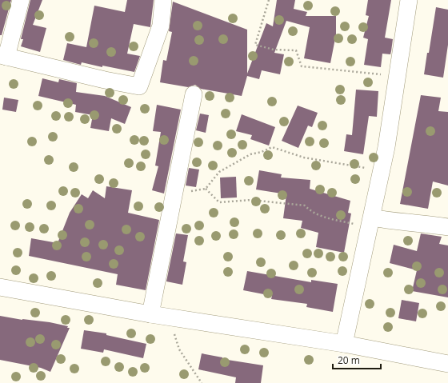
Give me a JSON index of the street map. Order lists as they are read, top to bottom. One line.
{"scale_bar":"20 m"}
